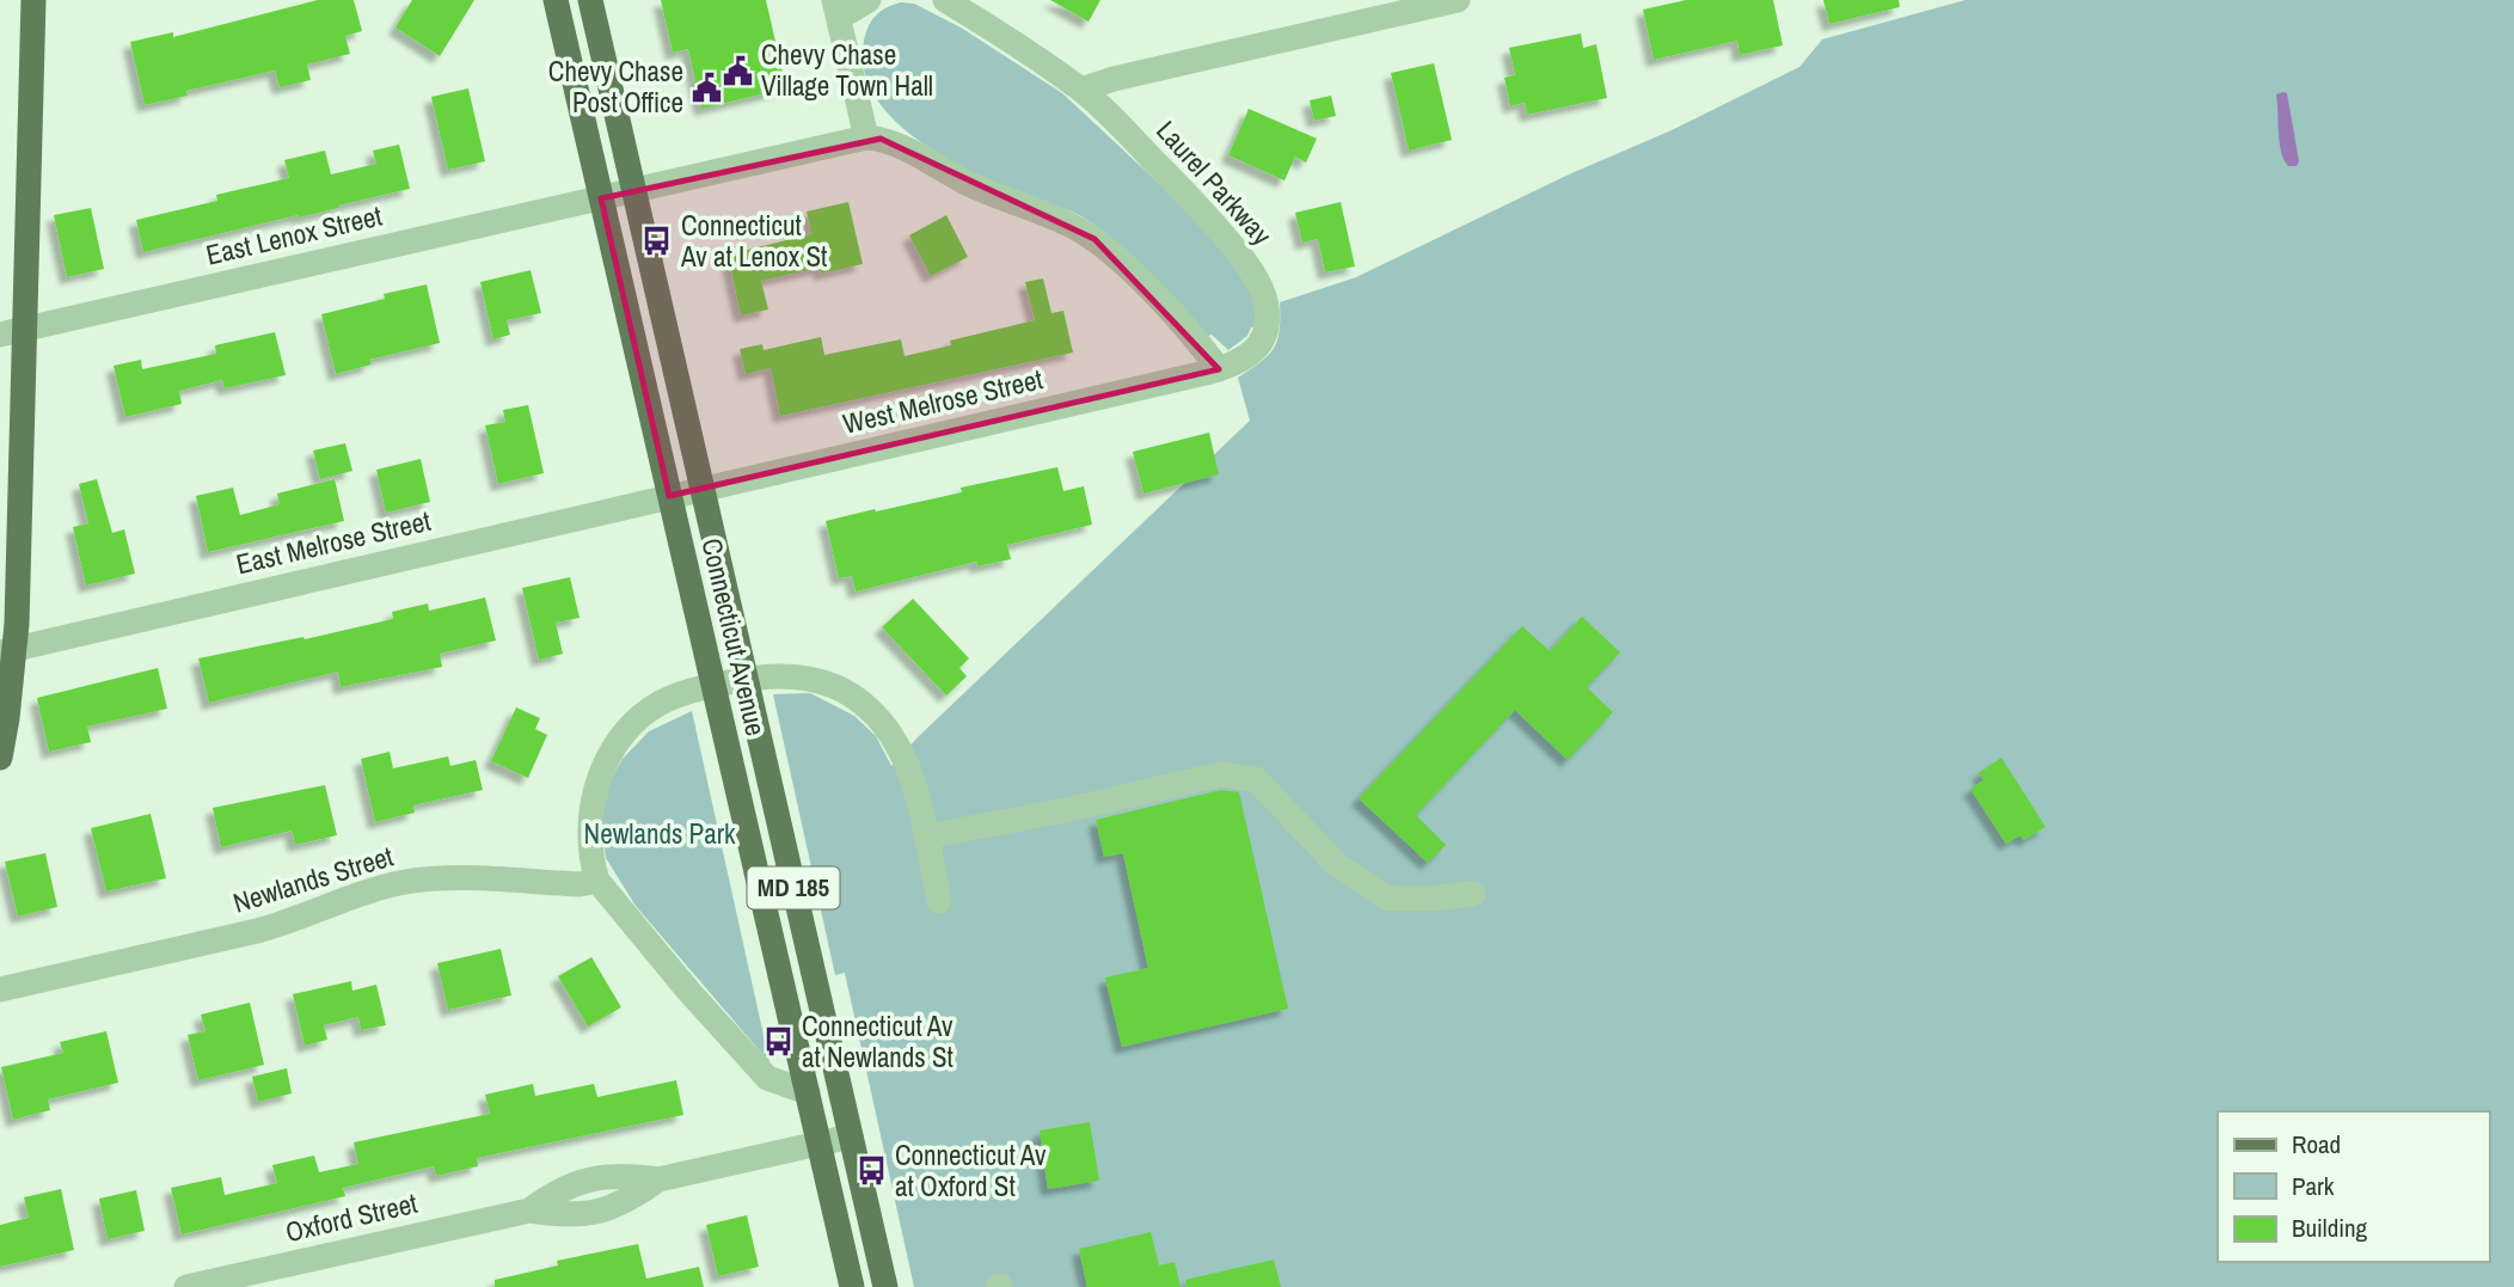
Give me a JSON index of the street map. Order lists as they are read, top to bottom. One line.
{"streets":{"main road":["Connecticut Avenue","MD 185"],"street":["Laurel Parkway","East Lenox Street","West Melrose Street","East Melrose Street","Newlands Street","Oxford Street"]},"crossings":[["Laurel Parkway","West Melrose Street"],["East Lenox Street","Connecticut Avenue"],["West Melrose Street","East Melrose Street"],["West Melrose Street","Connecticut Avenue"],["East Melrose Street","Connecticut Avenue"],["Connecticut Avenue","Oxford Street"]],"parks":["Newlands Park"],"places":{"public building":["Chevy Chase Village Town Hall","Chevy Chase Post Office"],"bus stop":["Connecticut Av at Lenox St","Connecticut Av at Newlands St","Connecticut Av at Oxford St"]},"legend":["Road","Park","Building"]}
